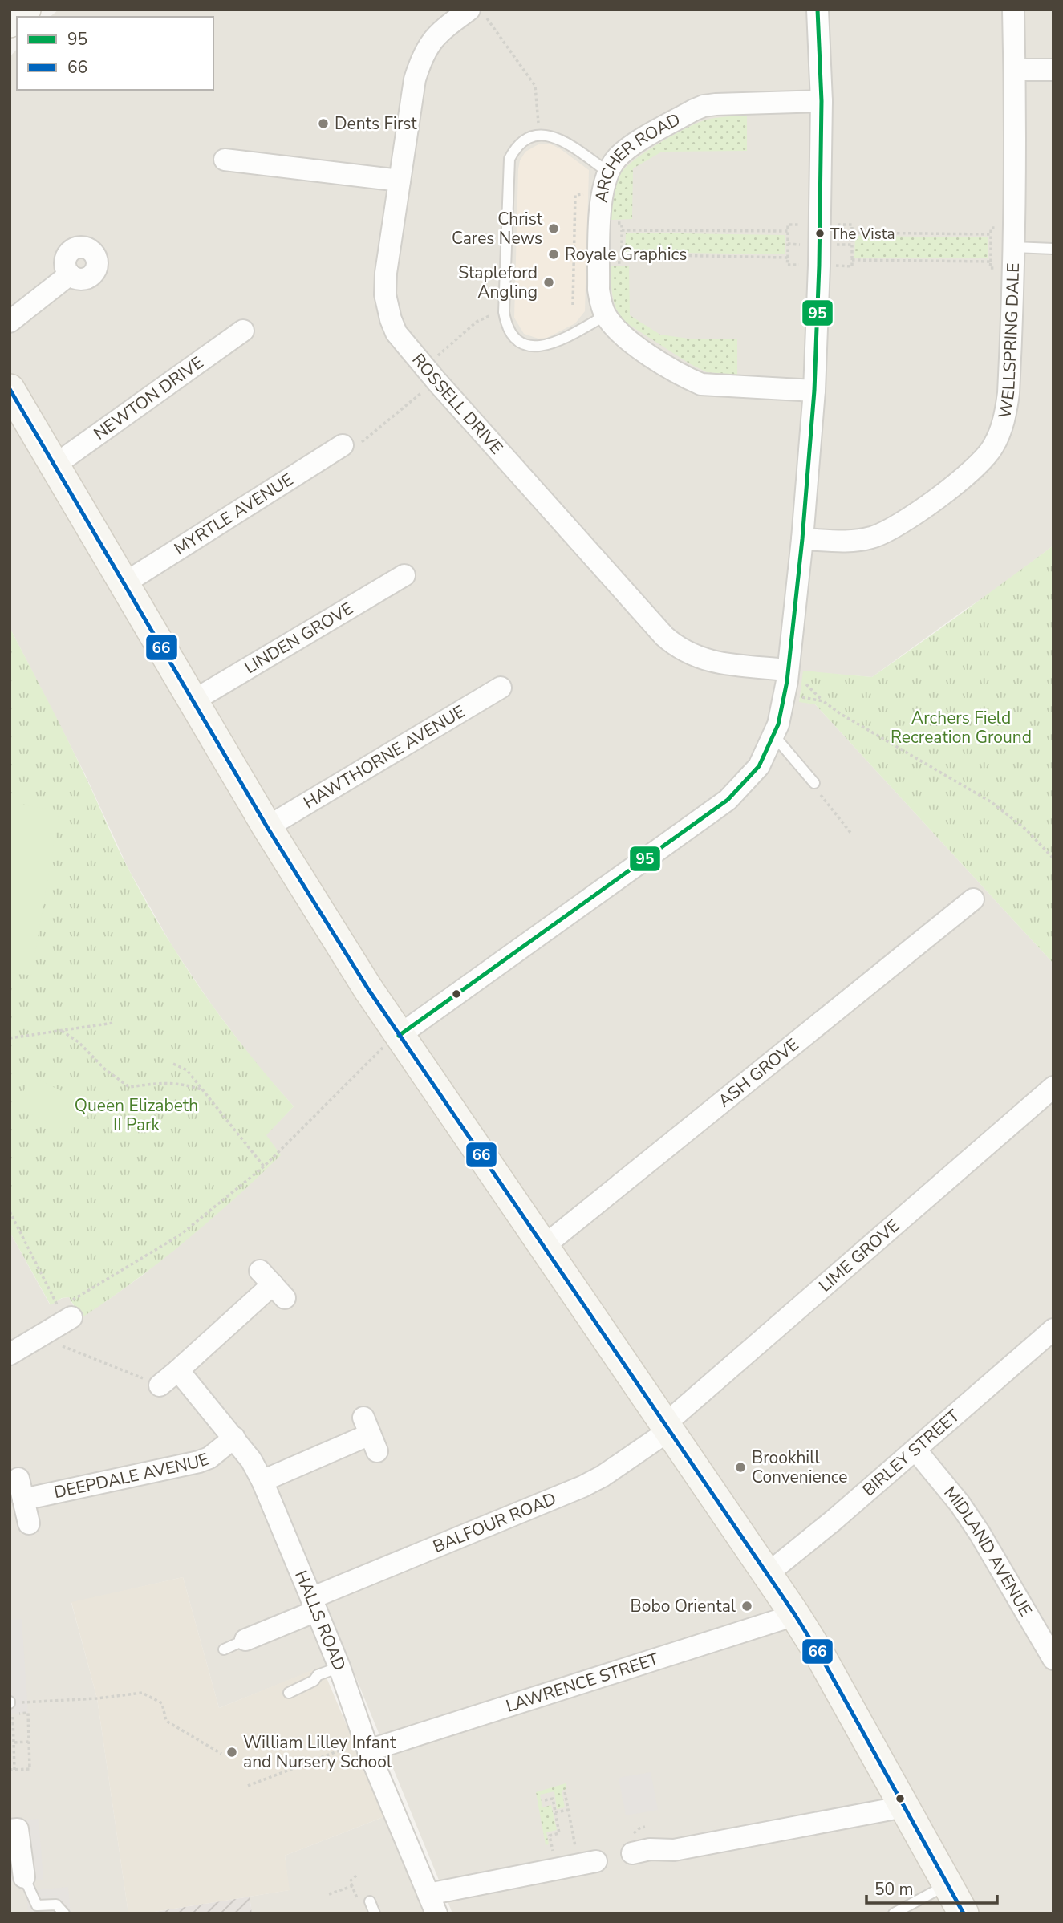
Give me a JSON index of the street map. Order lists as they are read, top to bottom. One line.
{"streets":{"street":["ARCHER ROAD","WELLSPRING DALE","NEWTON DRIVE","ROSSELL DRIVE","MYRTLE AVENUE","LINDEN GROVE","HAWTHORNE AVENUE","ASH GROVE","LIME GROVE","BIRLEY STREET","DEEPDALE AVENUE","BALFOUR ROAD","MIDLAND AVENUE","HALLS ROAD","LAWRENCE STREET"]},"crossings":[["LIME GROVE","BALFOUR ROAD"],["BIRLEY STREET","MIDLAND AVENUE"],["DEEPDALE AVENUE","HALLS ROAD"],["BALFOUR ROAD","HALLS ROAD"],["HALLS ROAD","LAWRENCE STREET"]],"parks":["Archers Field Recreation Ground","Queen Elizabeth II Park"],"places":["Dents First","Christ Cares News","The Vista","Royale Graphics","Stapleford Angling","Brookhill Convenience","Bobo Oriental","William Lilley Infant and Nursery School"],"lines":["transit line 95","transit line 66"],"legend":["95","66"],"scale_bar":"50 m"}
